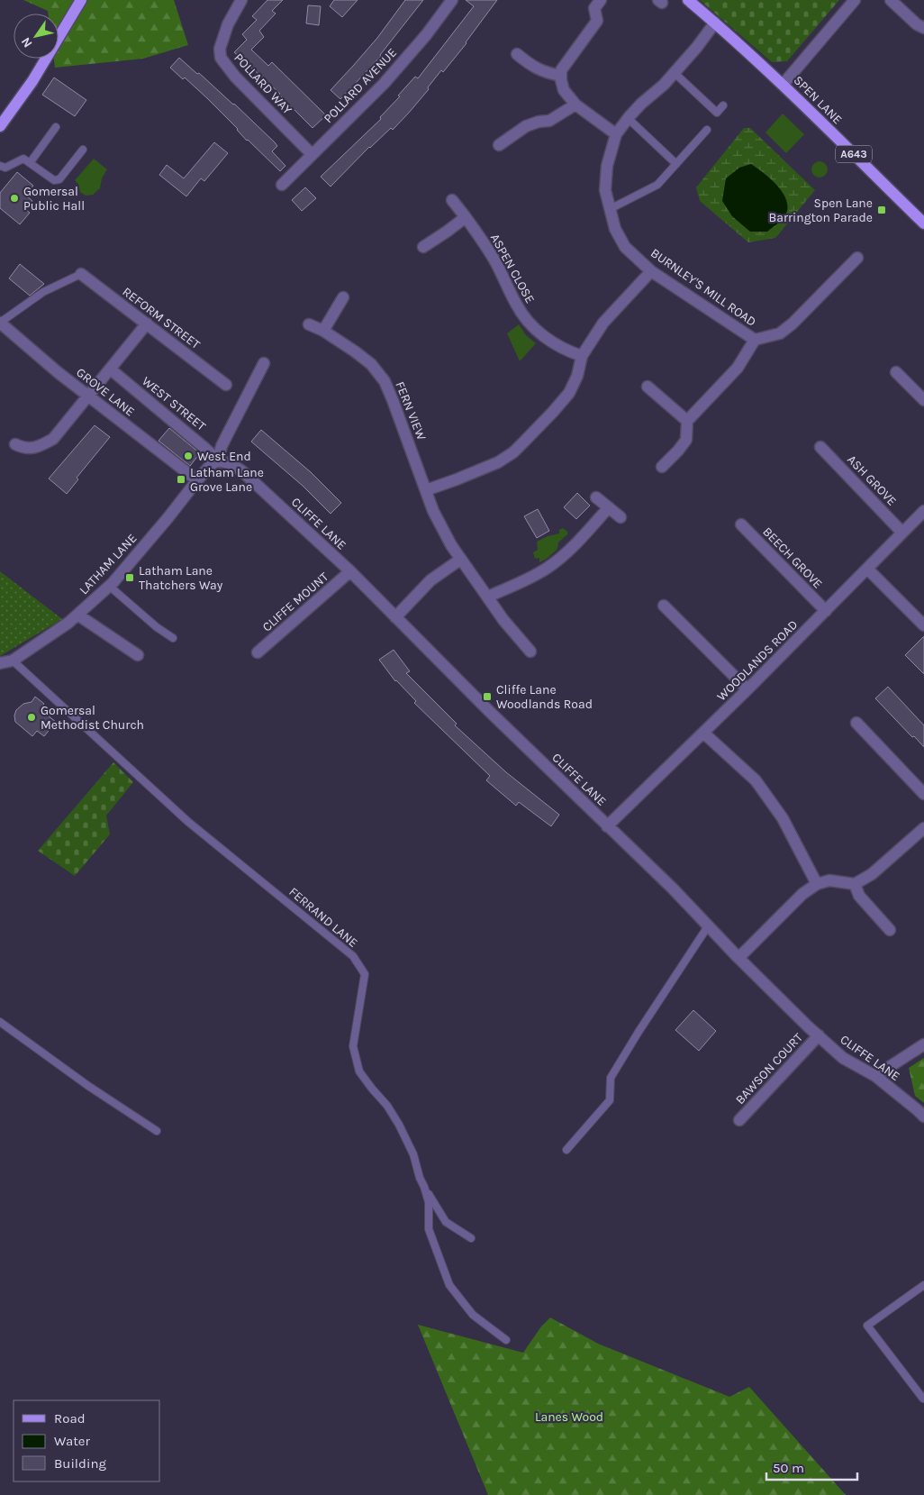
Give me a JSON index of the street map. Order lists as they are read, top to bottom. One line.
{"streets":{"main road":["SPEN LANE","A643"],"street":["POLLARD WAY","POLLARD AVENUE","ASPEN CLOSE","BURNLEY'S MILL ROAD","REFORM STREET","GROVE LANE","WEST STREET","FERN VIEW","ASH GROVE","CLIFFE LANE","BEECH GROVE","LATHAM LANE","CLIFFE MOUNT","WOODLANDS ROAD","BAWSON COURT"],"lane":["FERRAND LANE"]},"crossings":[["POLLARD WAY","POLLARD AVENUE"],["SPEN LANE","BURNLEY'S MILL ROAD"],["REFORM STREET","GROVE LANE"],["GROVE LANE","LATHAM LANE"],["WEST STREET","CLIFFE LANE"],["WEST STREET","LATHAM LANE"],["ASH GROVE","WOODLANDS ROAD"],["CLIFFE LANE","LATHAM LANE"],["CLIFFE LANE","CLIFFE MOUNT"],["CLIFFE LANE","WOODLANDS ROAD"],["CLIFFE LANE","BAWSON COURT"],["BEECH GROVE","WOODLANDS ROAD"],["LATHAM LANE","FERRAND LANE"]],"parks":["Lanes Wood"],"places":{"other":["Gomersal Public Hall","West End","Gomersal Methodist Church"],"transit":["Spen Lane Barrington Parade","Latham Lane Grove Lane","Latham Lane Thatchers Way","Cliffe Lane Woodlands Road"]},"legend":["Road","Water","Building"],"scale_bar":"50 m","north":"bottom left"}
